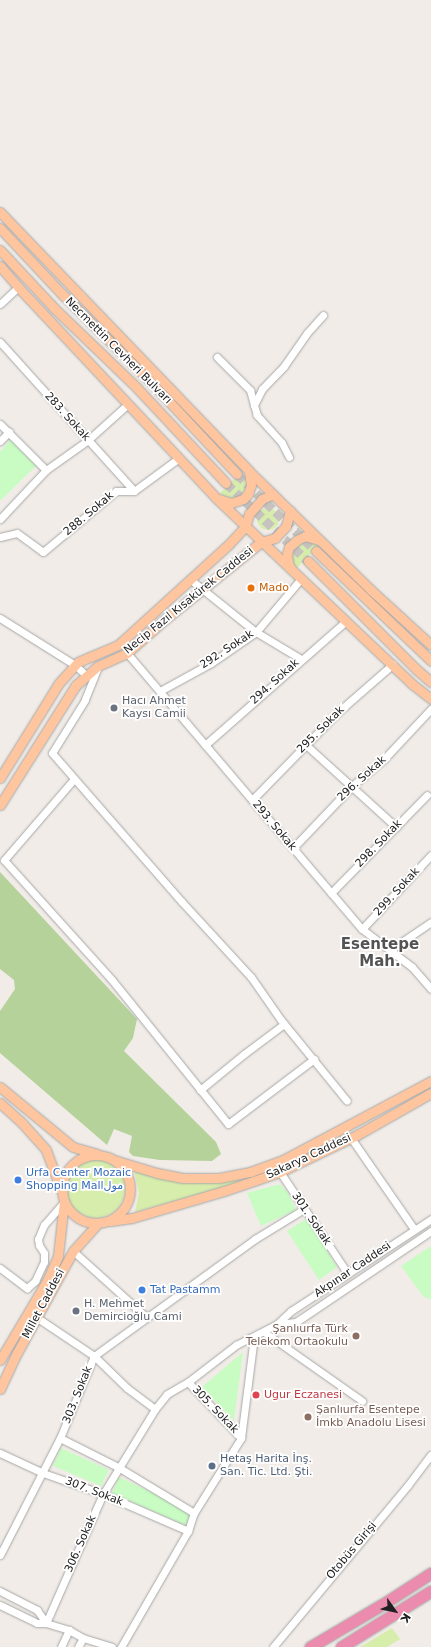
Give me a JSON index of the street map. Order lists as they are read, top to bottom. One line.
{"streets":{"main road":["Necmettin Cevheri Bulvarı","Necip Fazıl Kısakürek Caddesi","Sakarya Caddesi","Millet Caddesi"],"street":["283. Sokak","288. Sokak","292. Sokak","294. Sokak","295. Sokak","296. Sokak","293. Sokak","298. Sokak","299. Sokak","301. Sokak","Akpınar Caddesi","303. Sokak","305. Sokak","307. Sokak","306. Sokak","Otobüs Girişi"]},"crossings":[["283. Sokak","288. Sokak"],["Necip Fazıl Kısakürek Caddesi","293. Sokak"],["292. Sokak","293. Sokak"],["294. Sokak","293. Sokak"],["295. Sokak","293. Sokak"],["296. Sokak","293. Sokak"],["293. Sokak","298. Sokak"],["293. Sokak","299. Sokak"],["Sakarya Caddesi","301. Sokak"],["Sakarya Caddesi","Millet Caddesi"],["301. Sokak","Akpınar Caddesi"],["301. Sokak","303. Sokak"],["Akpınar Caddesi","305. Sokak"],["Akpınar Caddesi","306. Sokak"],["303. Sokak","307. Sokak"],["307. Sokak","306. Sokak"]],"districts":["Esentepe Mah."],"places":["Mado","Hacı Ahmet Kaysı Camii","Urfa Center Mozaic Shopping Mallمول","Tat Pastamm","H. Mehmet Demircioğlu Cami","Şanlıurfa Türk Telekom Ortaokulu","Ugur Eczanesi","Şanlıurfa Esentepe İmkb Anadolu Lisesi","Hetaş Harita İnş. San. Tic. Ltd. Şti."],"north":"bottom right"}
